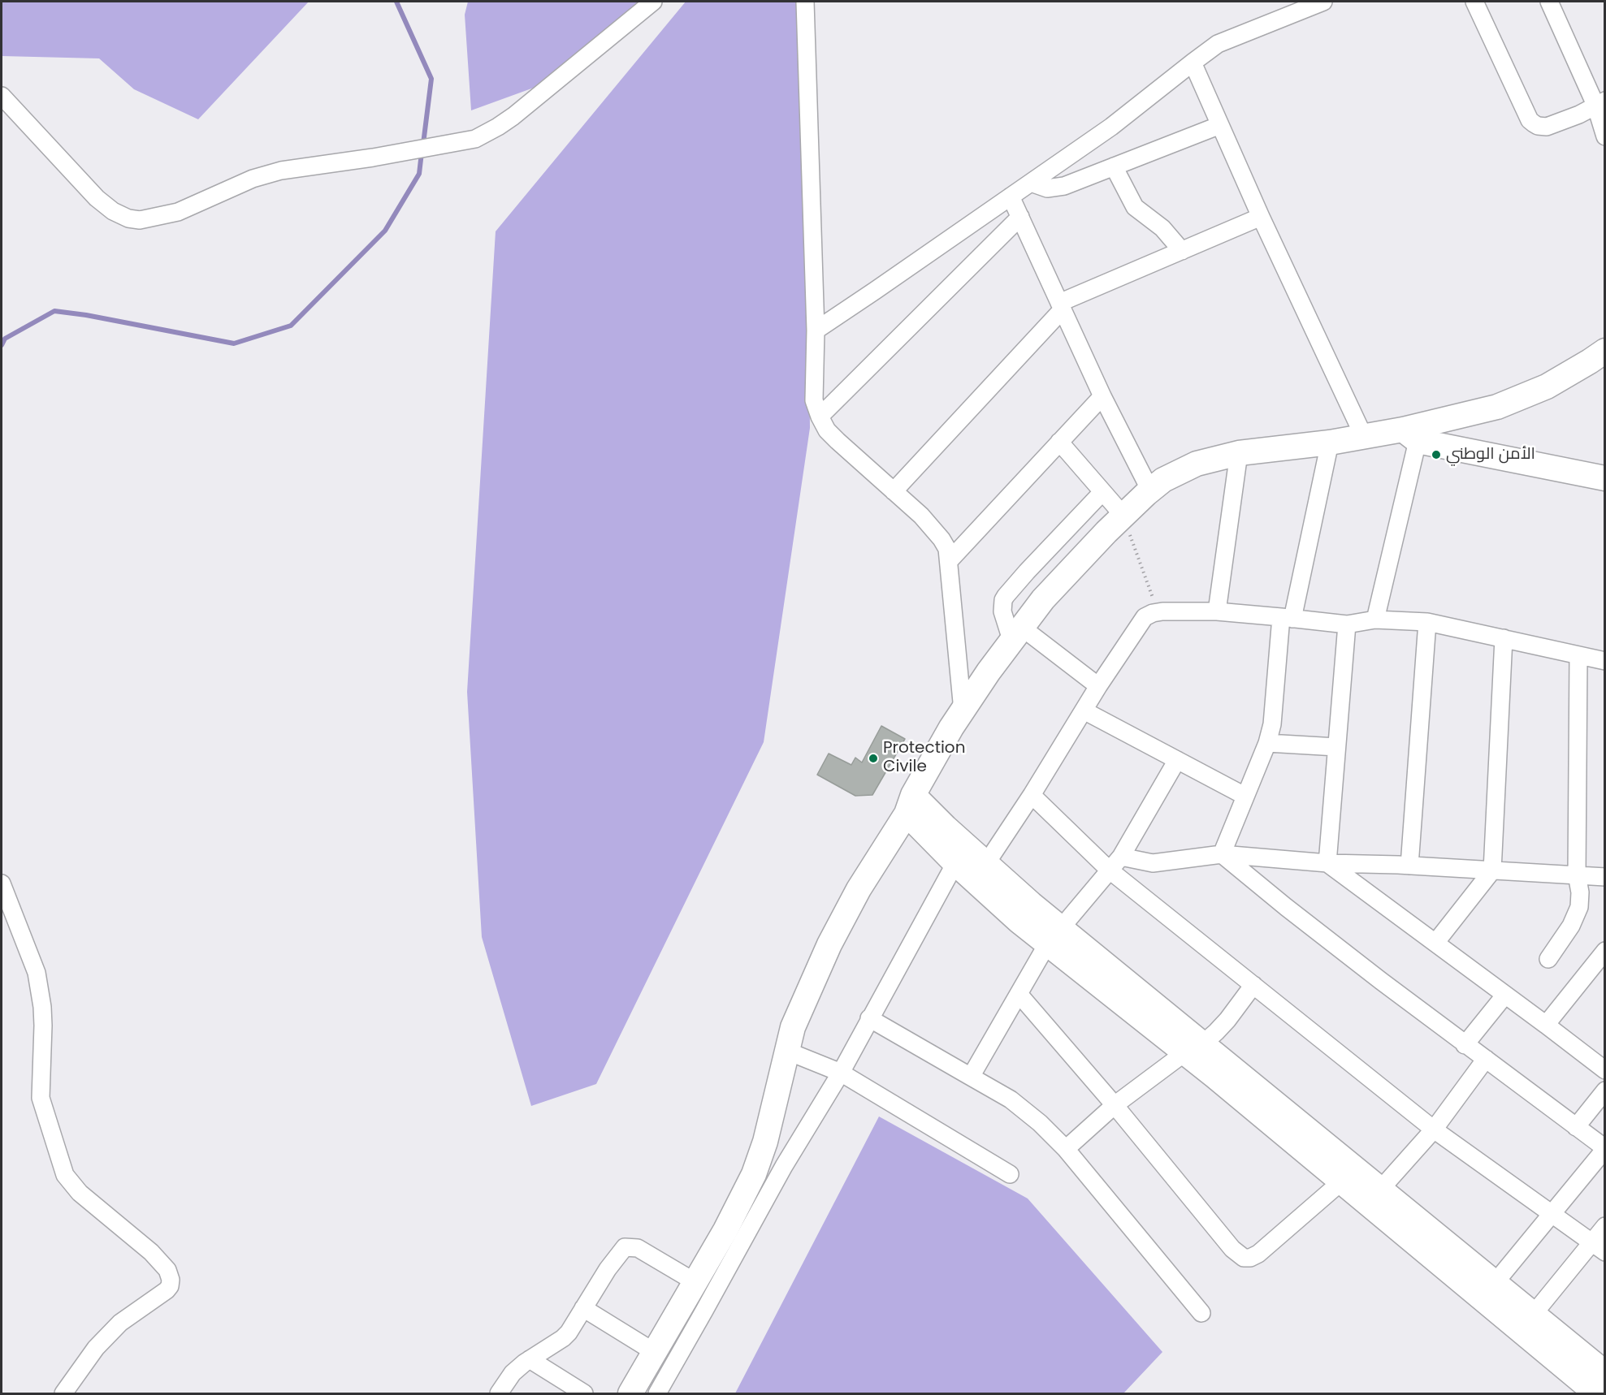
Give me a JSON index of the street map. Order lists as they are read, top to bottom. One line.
{"places":["الأمن الوطني","Protection Civile"]}
